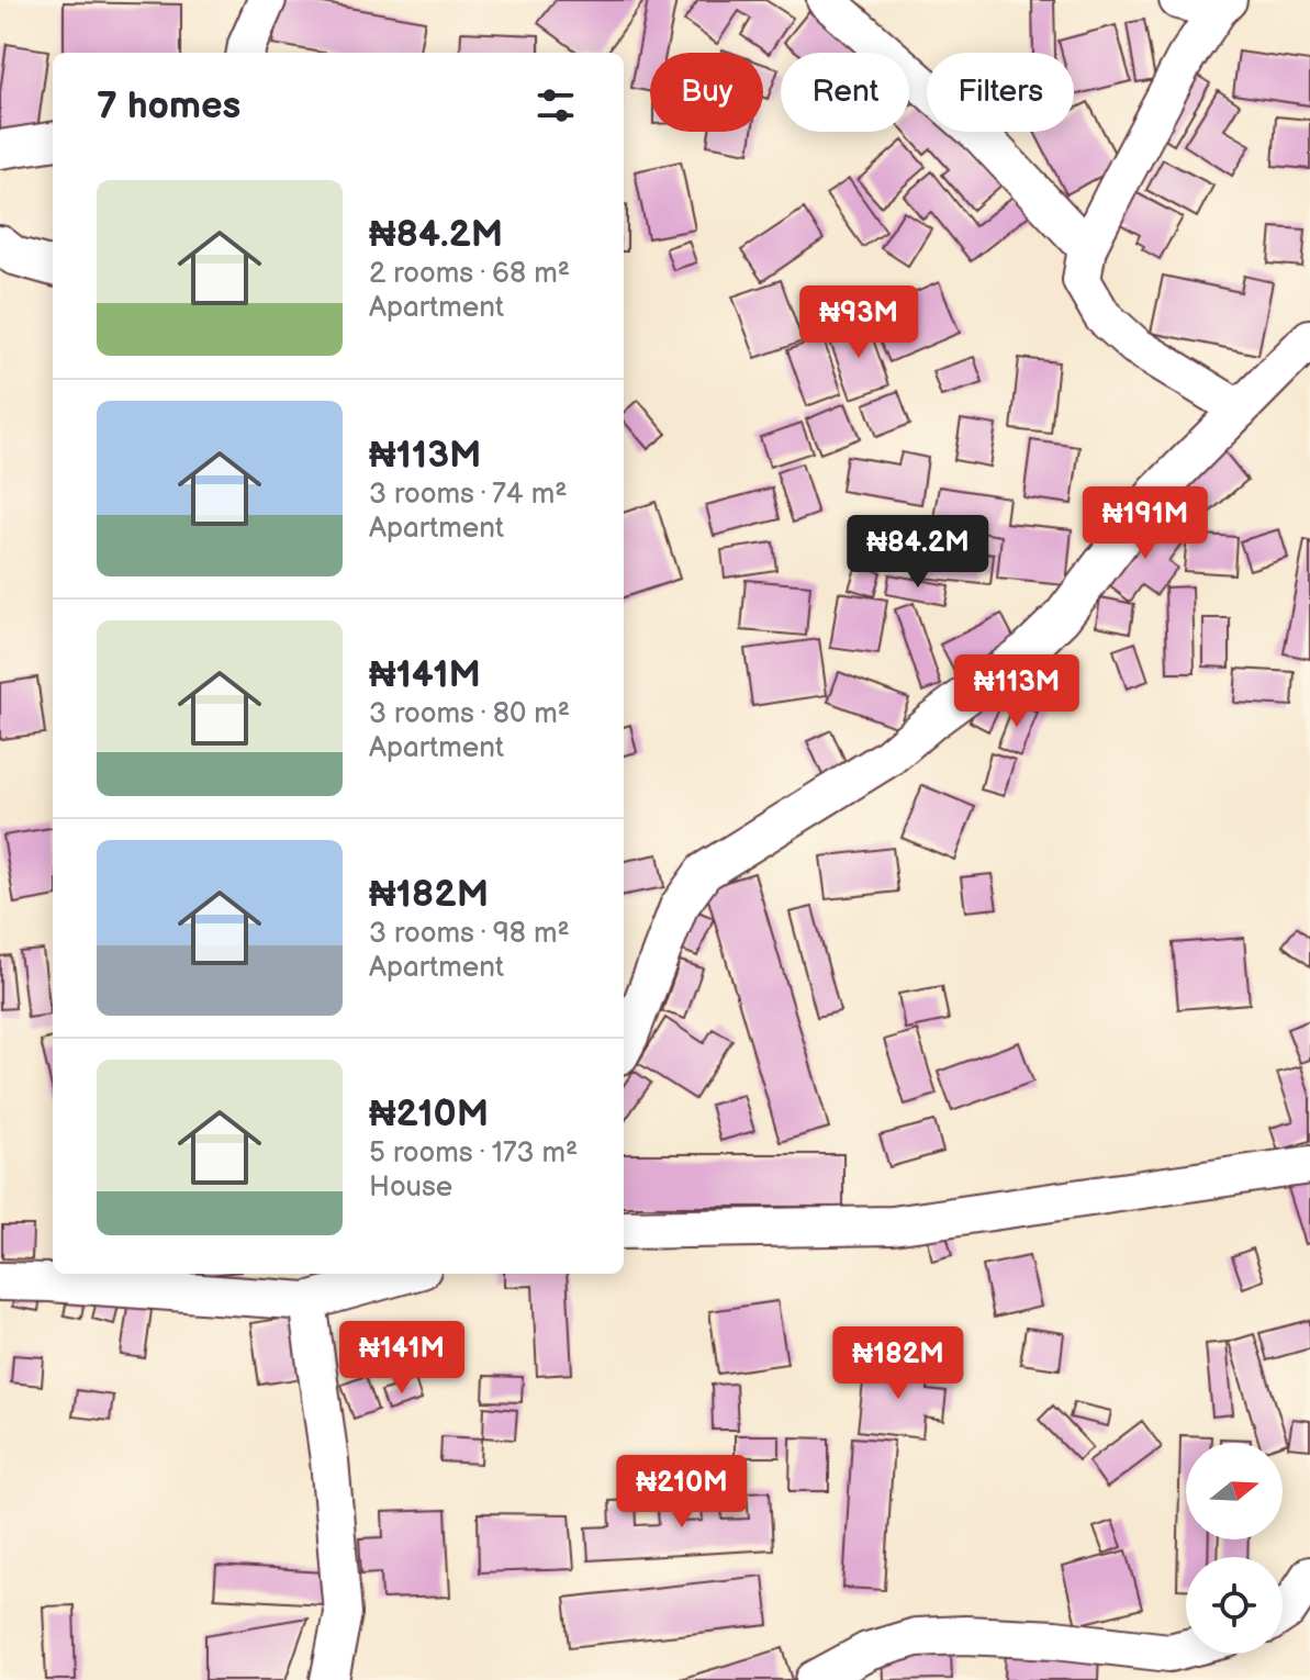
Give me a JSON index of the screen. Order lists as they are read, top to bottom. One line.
{"north":"right","page":{"chip":["Buy","Rent","Filters"],"heading":"7 homes","list":[{"name":"₦84.2M","note":"2 rooms · 68 m² · Apartment"},{"name":"₦113M","note":"3 rooms · 74 m² · Apartment"},{"name":"₦141M","note":"3 rooms · 80 m² · Apartment"},{"name":"₦182M","note":"3 rooms · 98 m² · Apartment"},{"name":"₦210M","note":"5 rooms · 173 m² · House"}],"price":["₦93M","₦191M","₦84.2M","₦113M","₦141M","₦182M","₦210M"]}}
